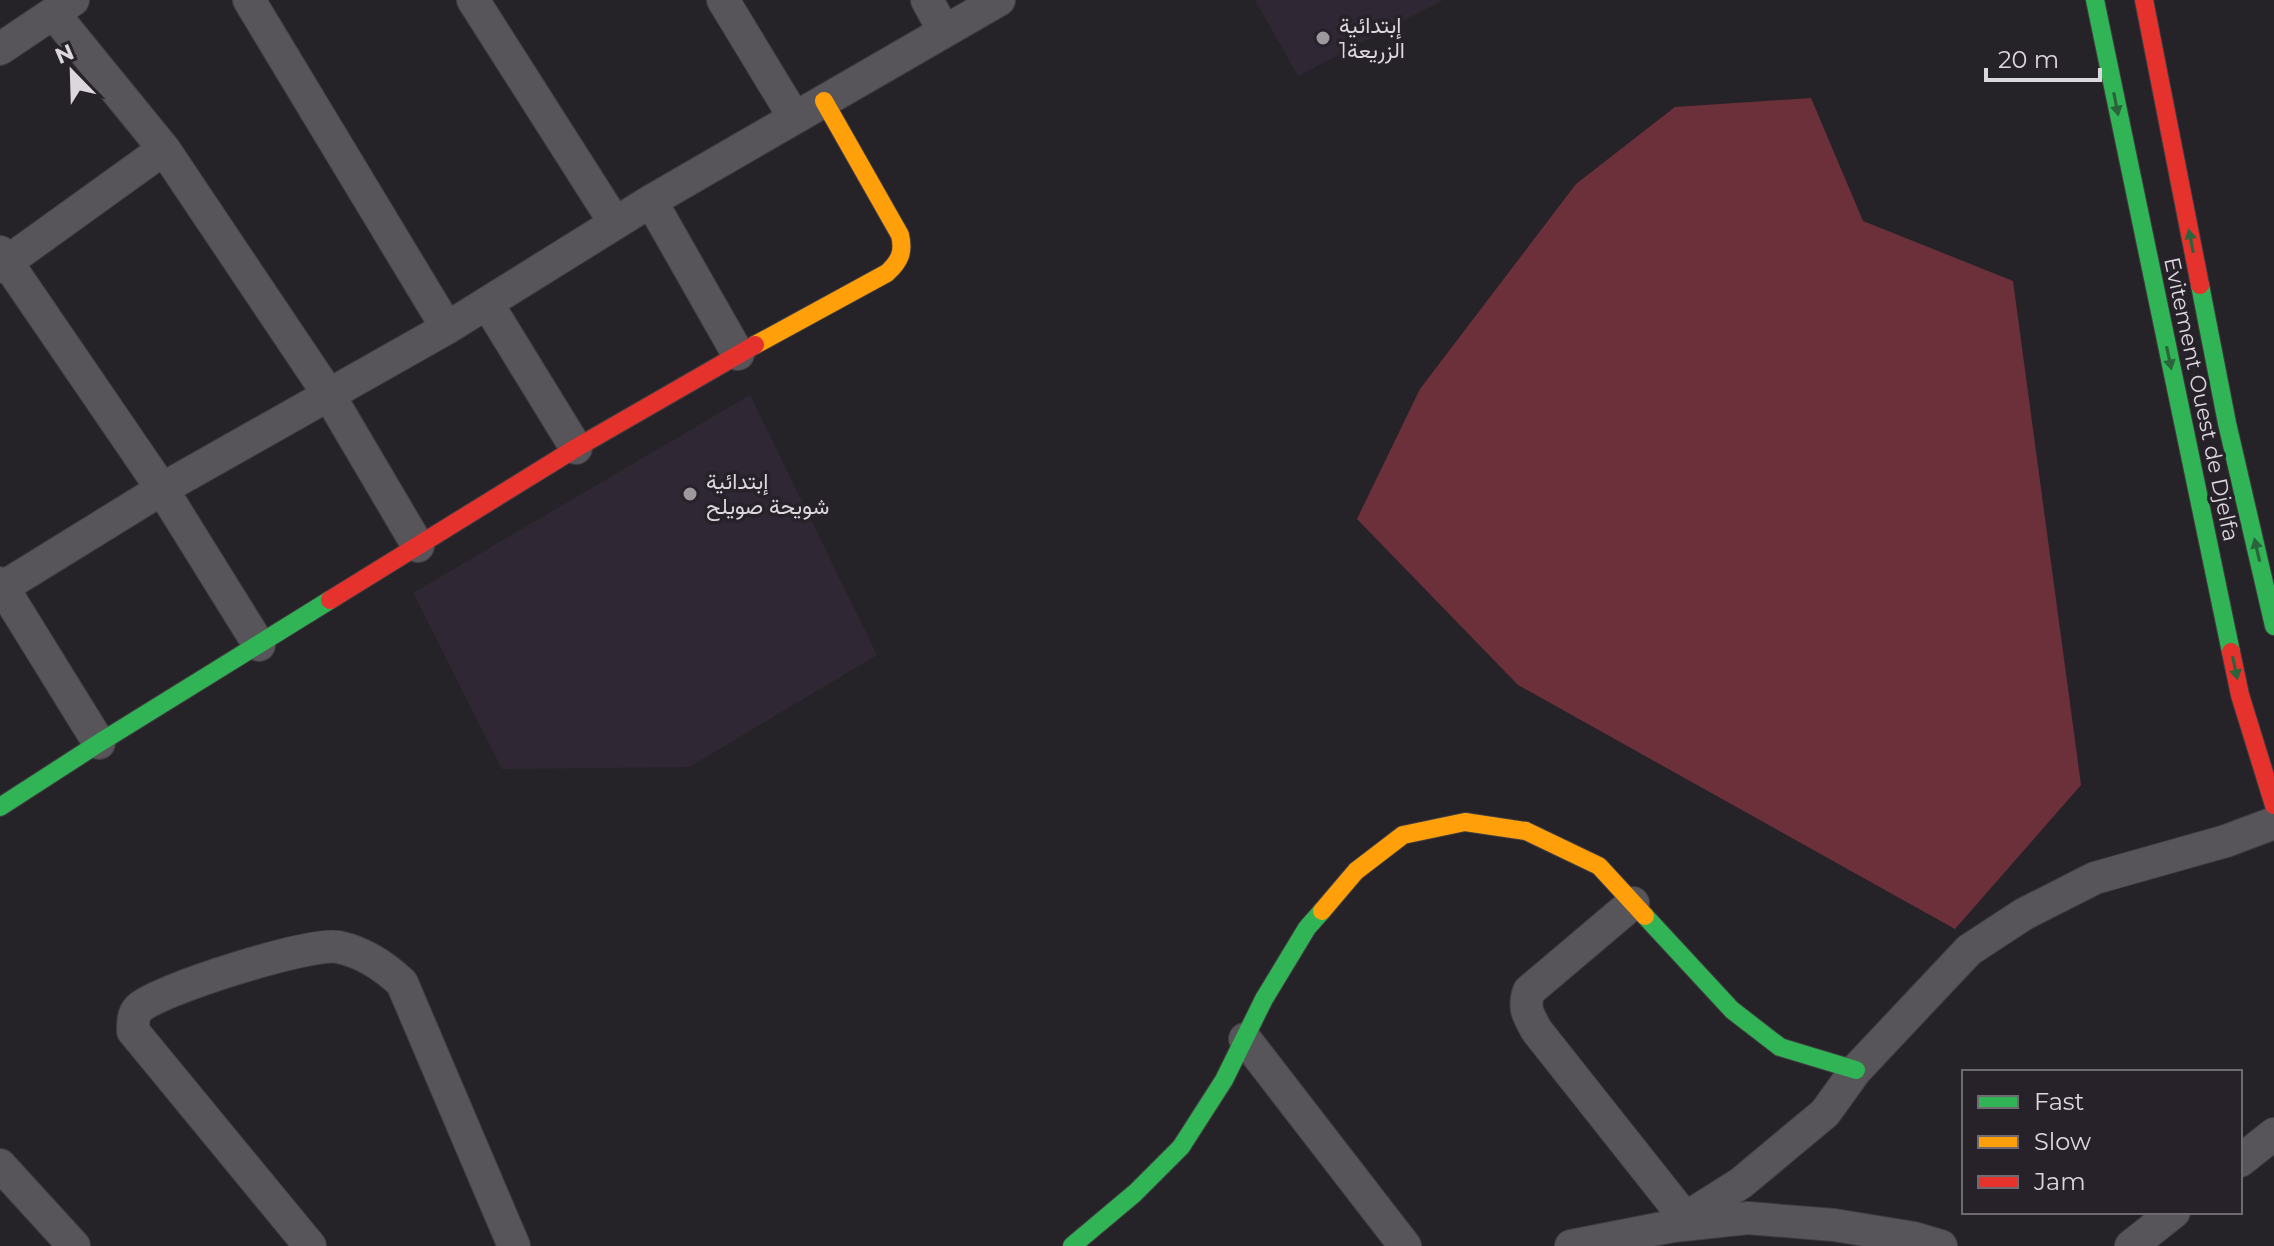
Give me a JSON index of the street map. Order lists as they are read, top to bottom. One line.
{"streets":{"main road":["Evitement Ouest de Djelfa"]},"places":["إبتدائية الزريعة1","إبتدائية شويحة صويلح"],"legend":["Fast","Slow","Jam"],"scale_bar":"20 m","north":"top left"}
